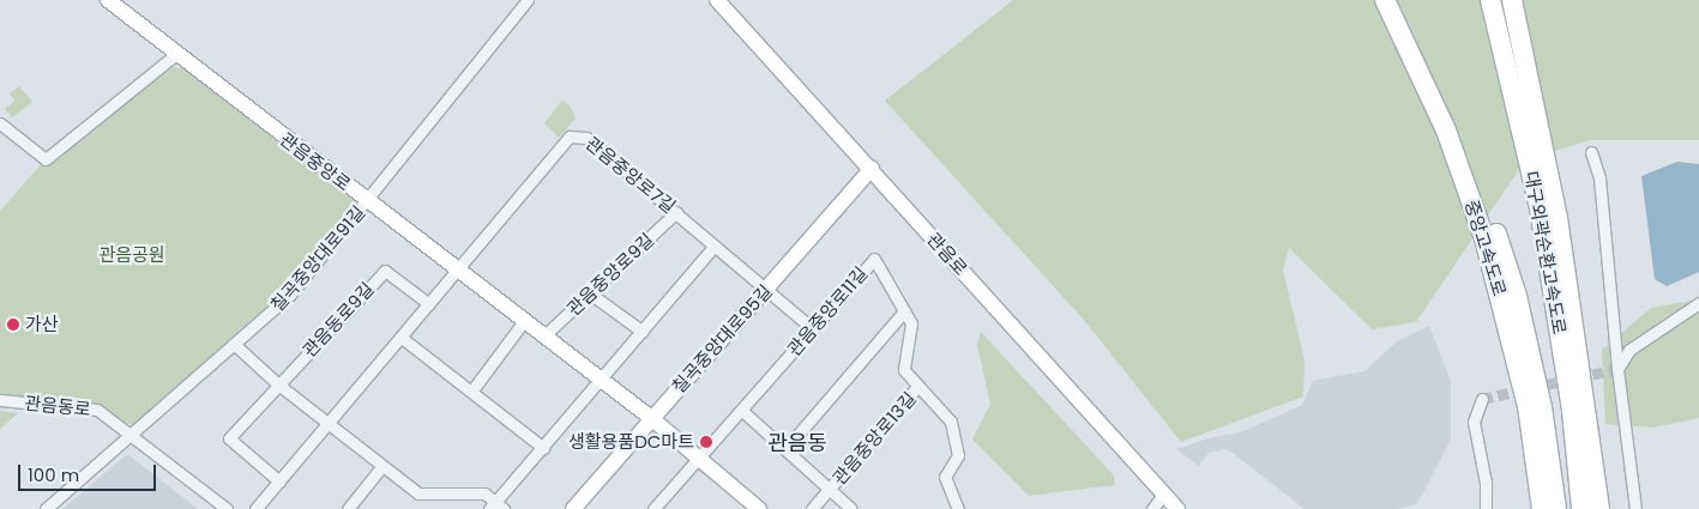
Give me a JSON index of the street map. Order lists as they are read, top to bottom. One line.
{"streets":{"highway":["중앙고속도로","대구외곽순환고속도로"],"main road":["관음중앙로","관음로","칠곡중앙대로95길"],"street":["관음중앙로7길","칠곡중앙대로91길","관음중앙로9길","관음중앙로11길","관음동로9길","관음동로","관음중앙로13길"]},"crossings":[["관음중앙로","관음중앙로7길"],["관음중앙로","칠곡중앙대로91길"],["관음중앙로","관음중앙로9길"],["관음중앙로","관음중앙로11길"],["관음중앙로","칠곡중앙대로95길"],["관음중앙로7길","관음중앙로9길"],["관음중앙로7길","관음중앙로11길"],["관음중앙로7길","칠곡중앙대로95길"],["관음로","칠곡중앙대로95길"],["칠곡중앙대로91길","관음동로"],["관음중앙로11길","관음중앙로13길"]],"districts":["관음동"],"parks":["관음공원"],"places":["가산","생활용품DC마트"],"scale_bar":"100 m"}
